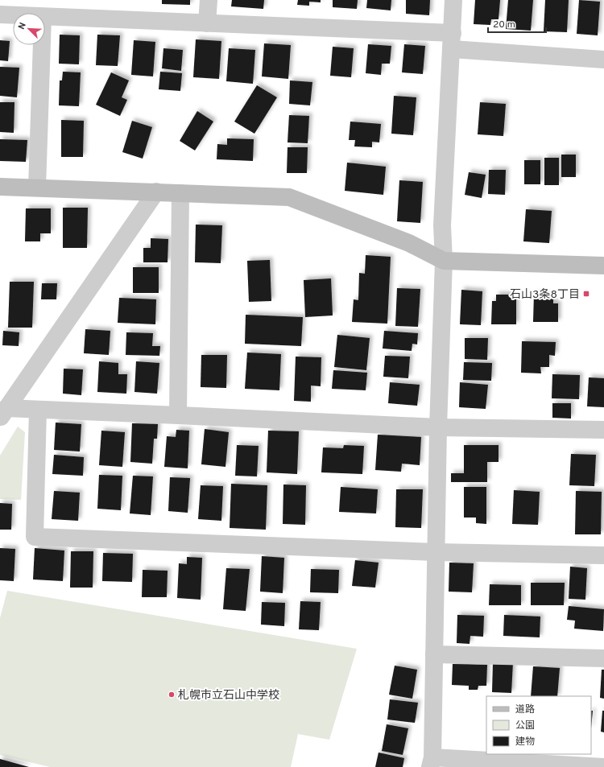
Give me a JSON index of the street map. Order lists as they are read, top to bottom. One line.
{"places":{"transit":["石山3条8丁目"],"other":["札幌市立石山中学校"]},"legend":["道路","公園","建物"],"scale_bar":"20 m","north":"top left"}
